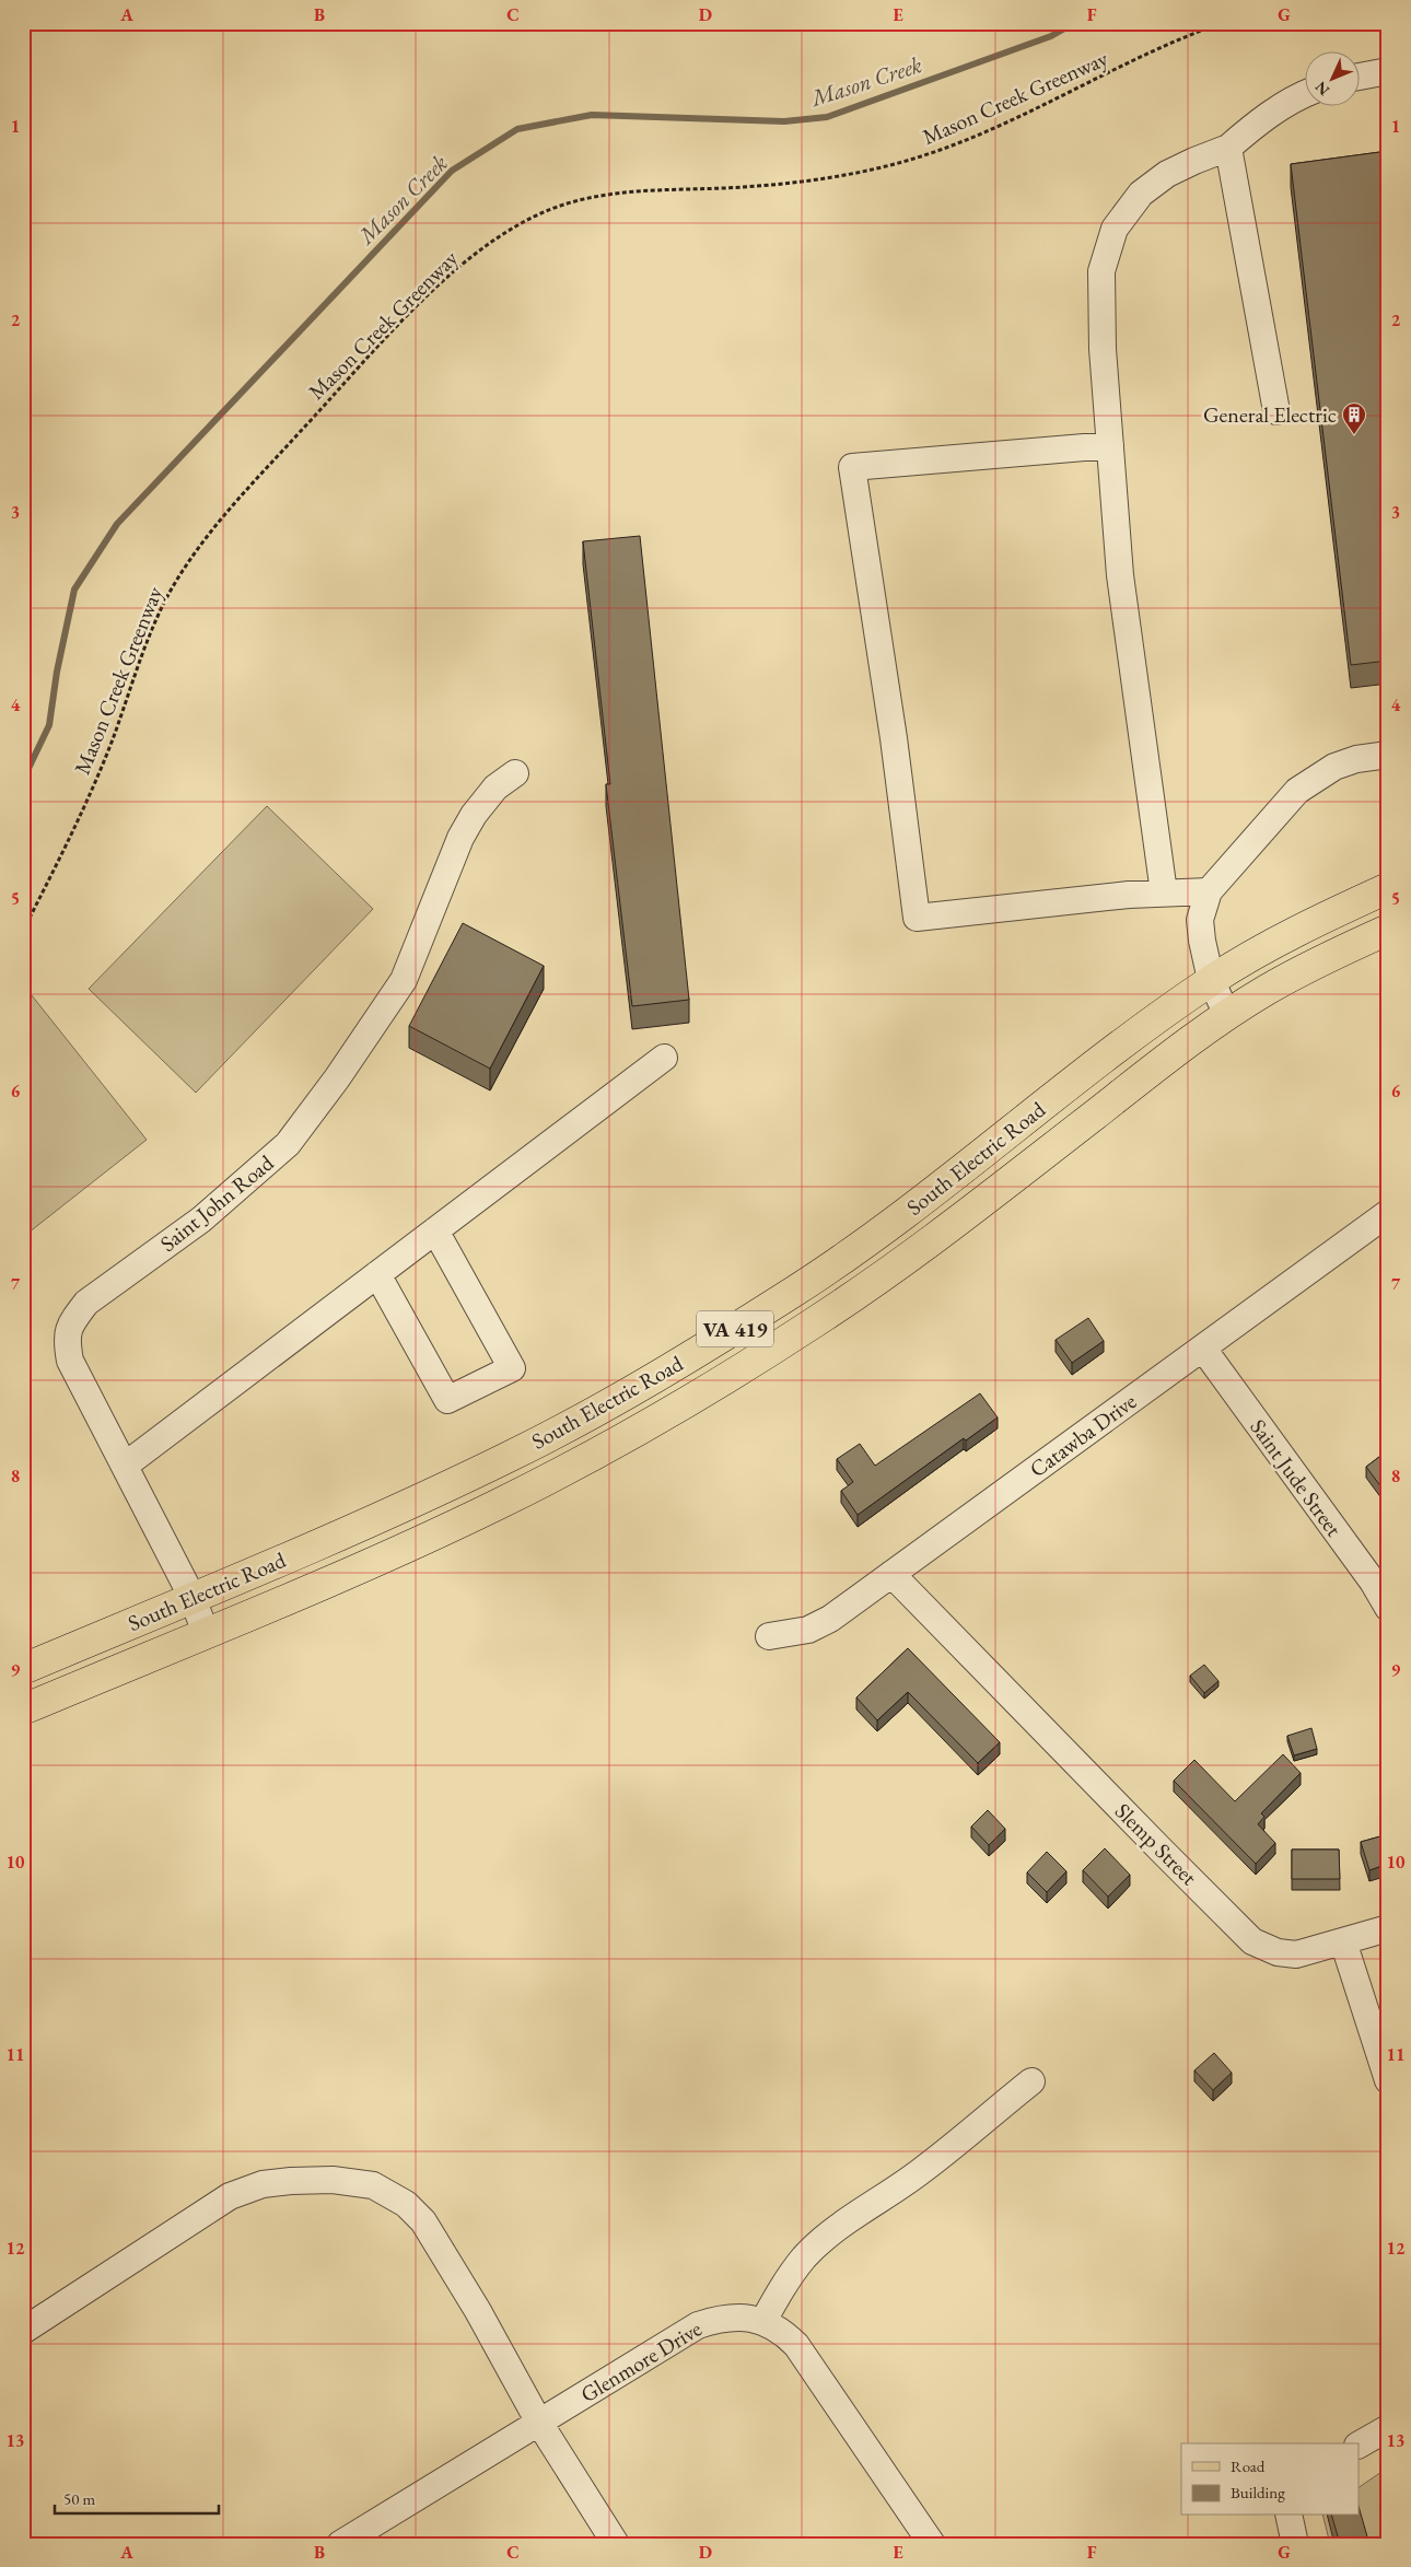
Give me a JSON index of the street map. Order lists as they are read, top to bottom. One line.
{"streets":{"main road":["South Electric Road","VA 419"],"street":["Saint John Road","Catawba Drive","Saint Jude Street","Slemp Street","Glenmore Drive"],"path":["Mason Creek Greenway"]},"crossings":[["South Electric Road","Saint John Road"],["Catawba Drive","Saint Jude Street"],["Catawba Drive","Slemp Street"]],"water":["Mason Creek"],"places":{"building":["General Electric"]},"legend":["Road","Building"],"scale_bar":"50 m","north":"bottom left","grid":{"columns":["A","B","C","D","E","F","G"],"rows":["1","2","3","4","5","6","7","8","9","10","11","12","13"]}}
